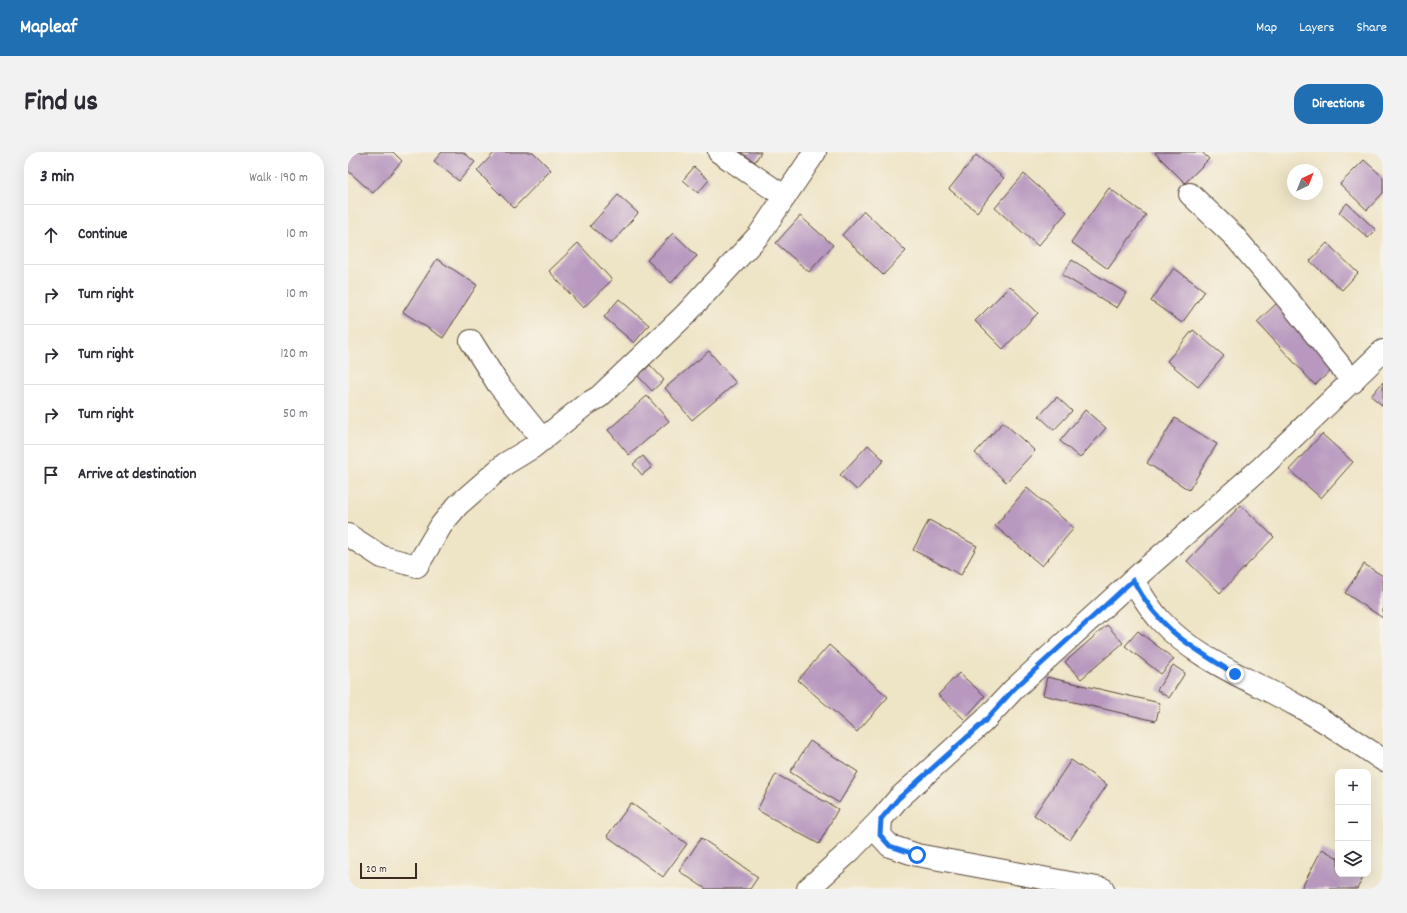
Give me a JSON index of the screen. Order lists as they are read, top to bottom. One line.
{"scale_bar":"20 m","north":"top right","page":{"header":"Mapleaf","nav":["Map","Layers","Share"],"title":"Find us","buttons":"Directions","heading":["3 min","Walk · 190 m"],"list":[["Continue","10 m"],["Turn right","10 m"],["Turn right","120 m"],["Turn right","50 m"],"Arrive at destination"],"map_buttons":["+","−"],"scale":"20 m"}}
